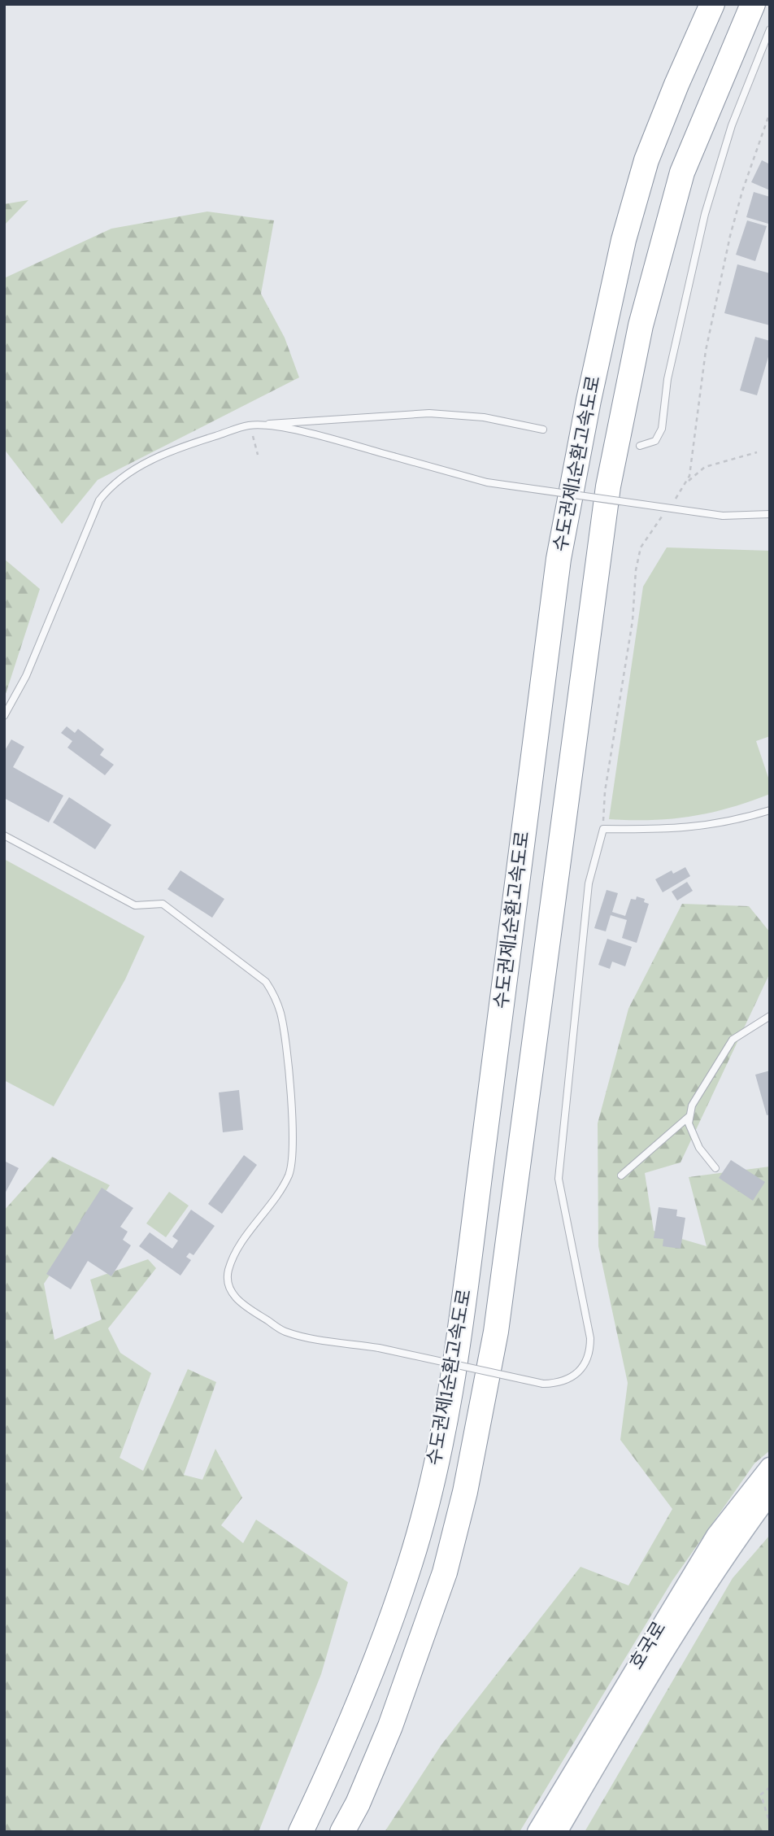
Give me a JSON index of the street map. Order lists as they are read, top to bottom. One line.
{"streets":{"highway":["수도권제1순환고속도로"],"main road":["호국로"]}}
